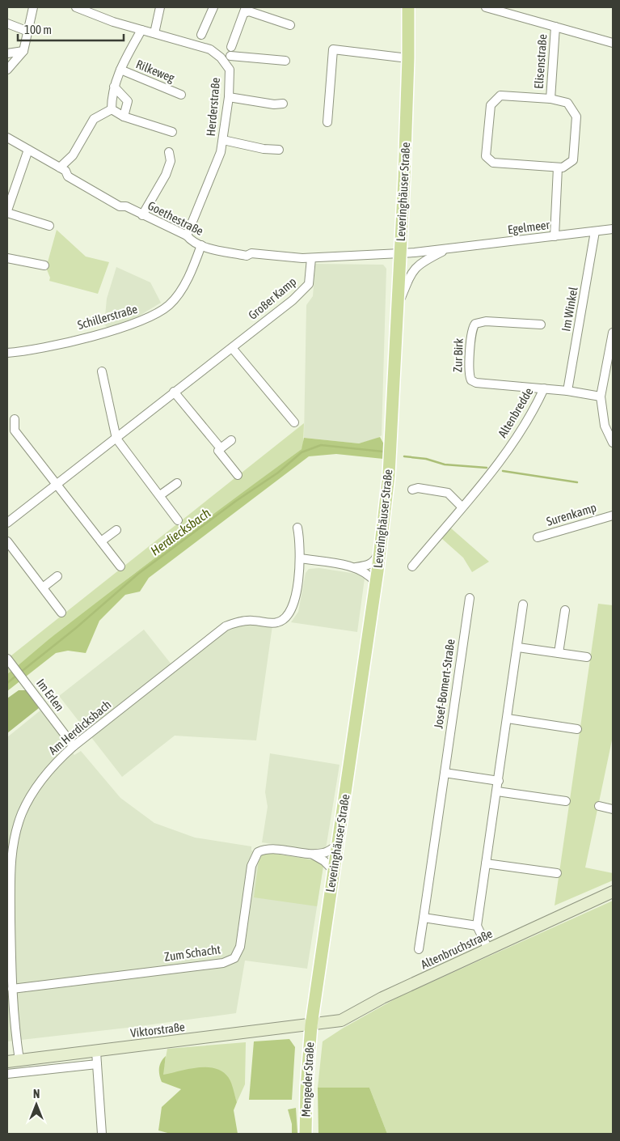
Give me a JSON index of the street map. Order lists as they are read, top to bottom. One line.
{"streets":{"main road":["Leveringhäuser Straße","Mengeder Straße"],"street":["Elisenstraße","Rilkeweg","Herderstraße","Goethestraße","Egelmeer","Großer Kamp","Im Winkel","Schillerstraße","Zur Birk","Altenbredde","Surenkamp","Josef-Bomert-Straße","Im Erlen","Am Herdicksbach","Altenbruchstraße","Zum Schacht","Viktorstraße"]},"crossings":[["Herderstraße","Goethestraße"],["Leveringhäuser Straße","Goethestraße"],["Leveringhäuser Straße","Egelmeer"],["Leveringhäuser Straße","Altenbruchstraße"],["Leveringhäuser Straße","Zum Schacht"],["Leveringhäuser Straße","Viktorstraße"],["Leveringhäuser Straße","Mengeder Straße"],["Goethestraße","Egelmeer"],["Goethestraße","Großer Kamp"],["Goethestraße","Schillerstraße"],["Egelmeer","Im Winkel"],["Im Winkel","Altenbredde"],["Zur Birk","Altenbredde"],["Im Erlen","Am Herdicksbach"],["Am Herdicksbach","Zum Schacht"],["Am Herdicksbach","Viktorstraße"],["Altenbruchstraße","Viktorstraße"],["Altenbruchstraße","Mengeder Straße"],["Viktorstraße","Mengeder Straße"]],"water":["Herdiecksbach"],"scale_bar":"100 m","north":"top"}
